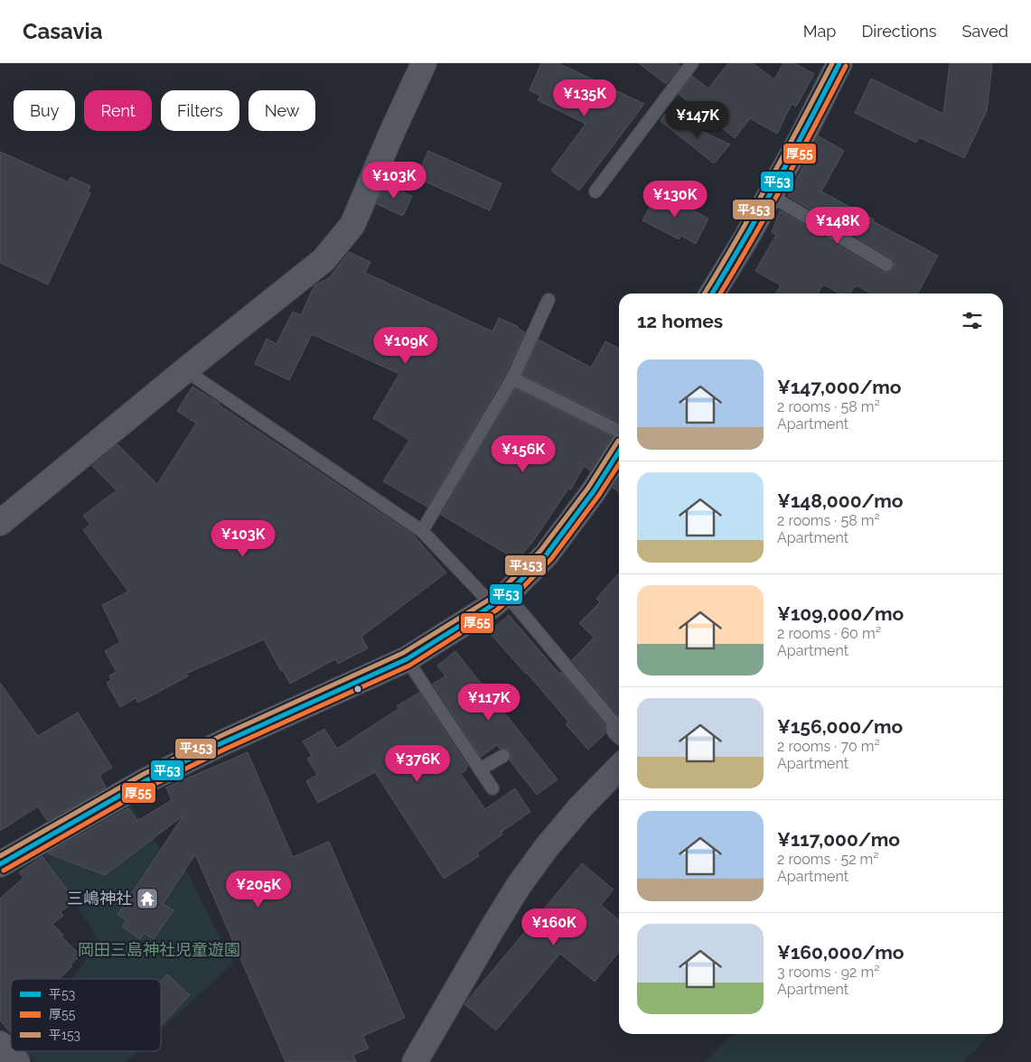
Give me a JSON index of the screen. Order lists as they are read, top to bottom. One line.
{"parks":["岡田三島神社児童遊園"],"places":{"temple":["三嶋神社"]},"lines":["transit line 平53","transit line 平153","transit line 厚55"],"legend":["平53","厚55","平153"],"page":{"header":"Casavia","nav":["Map","Directions","Saved"],"price":["¥135K","¥147K","¥103K","¥130K","¥148K","¥109K","¥156K","¥103K","¥117K","¥376K","¥205K","¥160K"],"chip":["Buy","Rent","Filters","New"],"heading":"12 homes","list":[{"name":"¥147,000/mo","note":"2 rooms · 58 m² · Apartment"},{"name":"¥148,000/mo","note":"2 rooms · 58 m² · Apartment"},{"name":"¥109,000/mo","note":"2 rooms · 60 m² · Apartment"},{"name":"¥156,000/mo","note":"2 rooms · 70 m² · Apartment"},{"name":"¥117,000/mo","note":"2 rooms · 52 m² · Apartment"},{"name":"¥160,000/mo","note":"3 rooms · 92 m² · Apartment"}]}}
